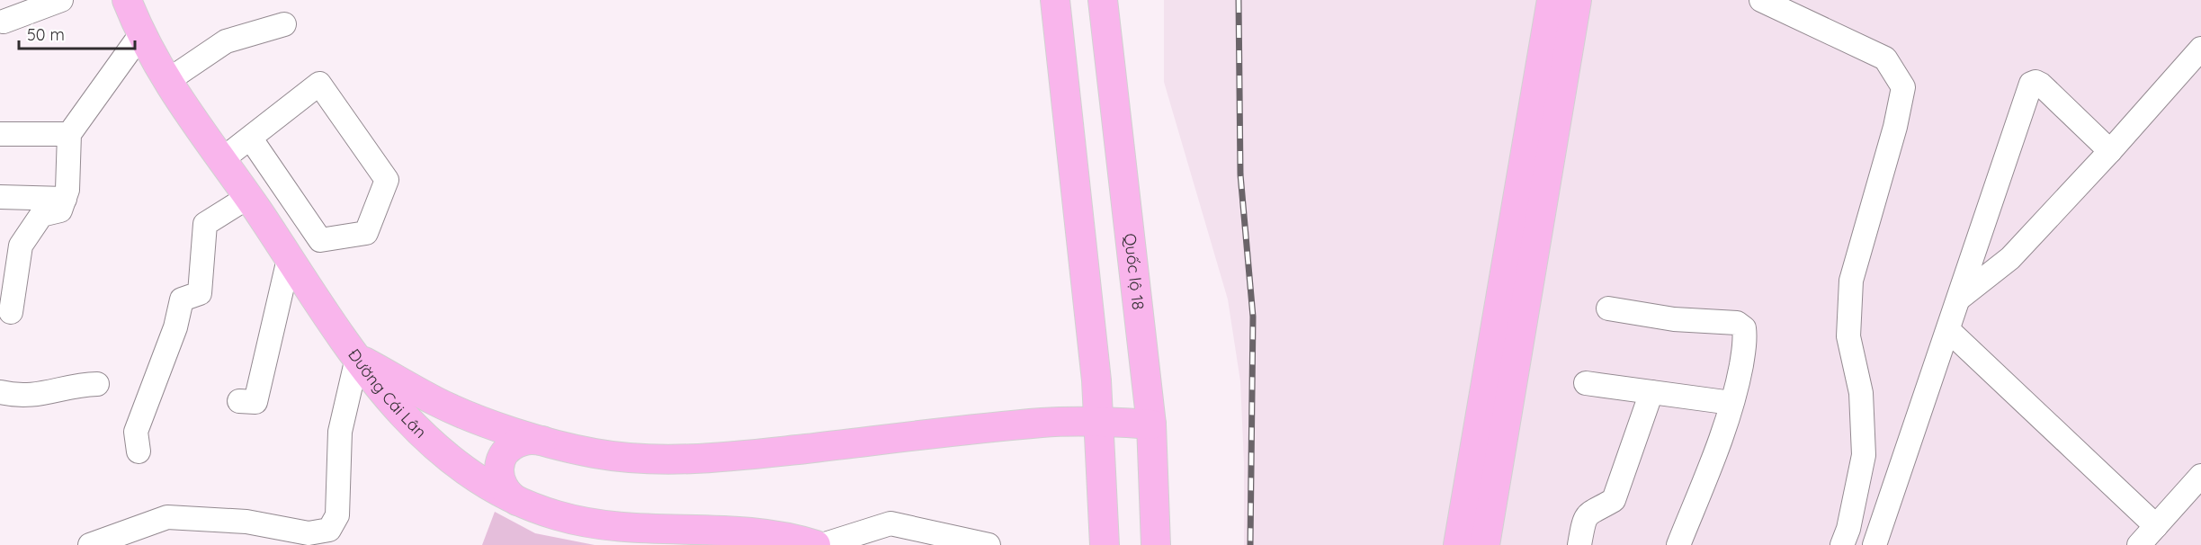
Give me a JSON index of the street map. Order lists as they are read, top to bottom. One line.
{"streets":{"main road":["Quốc lộ 18","Đường Cái Lân"]},"scale_bar":"50 m"}
